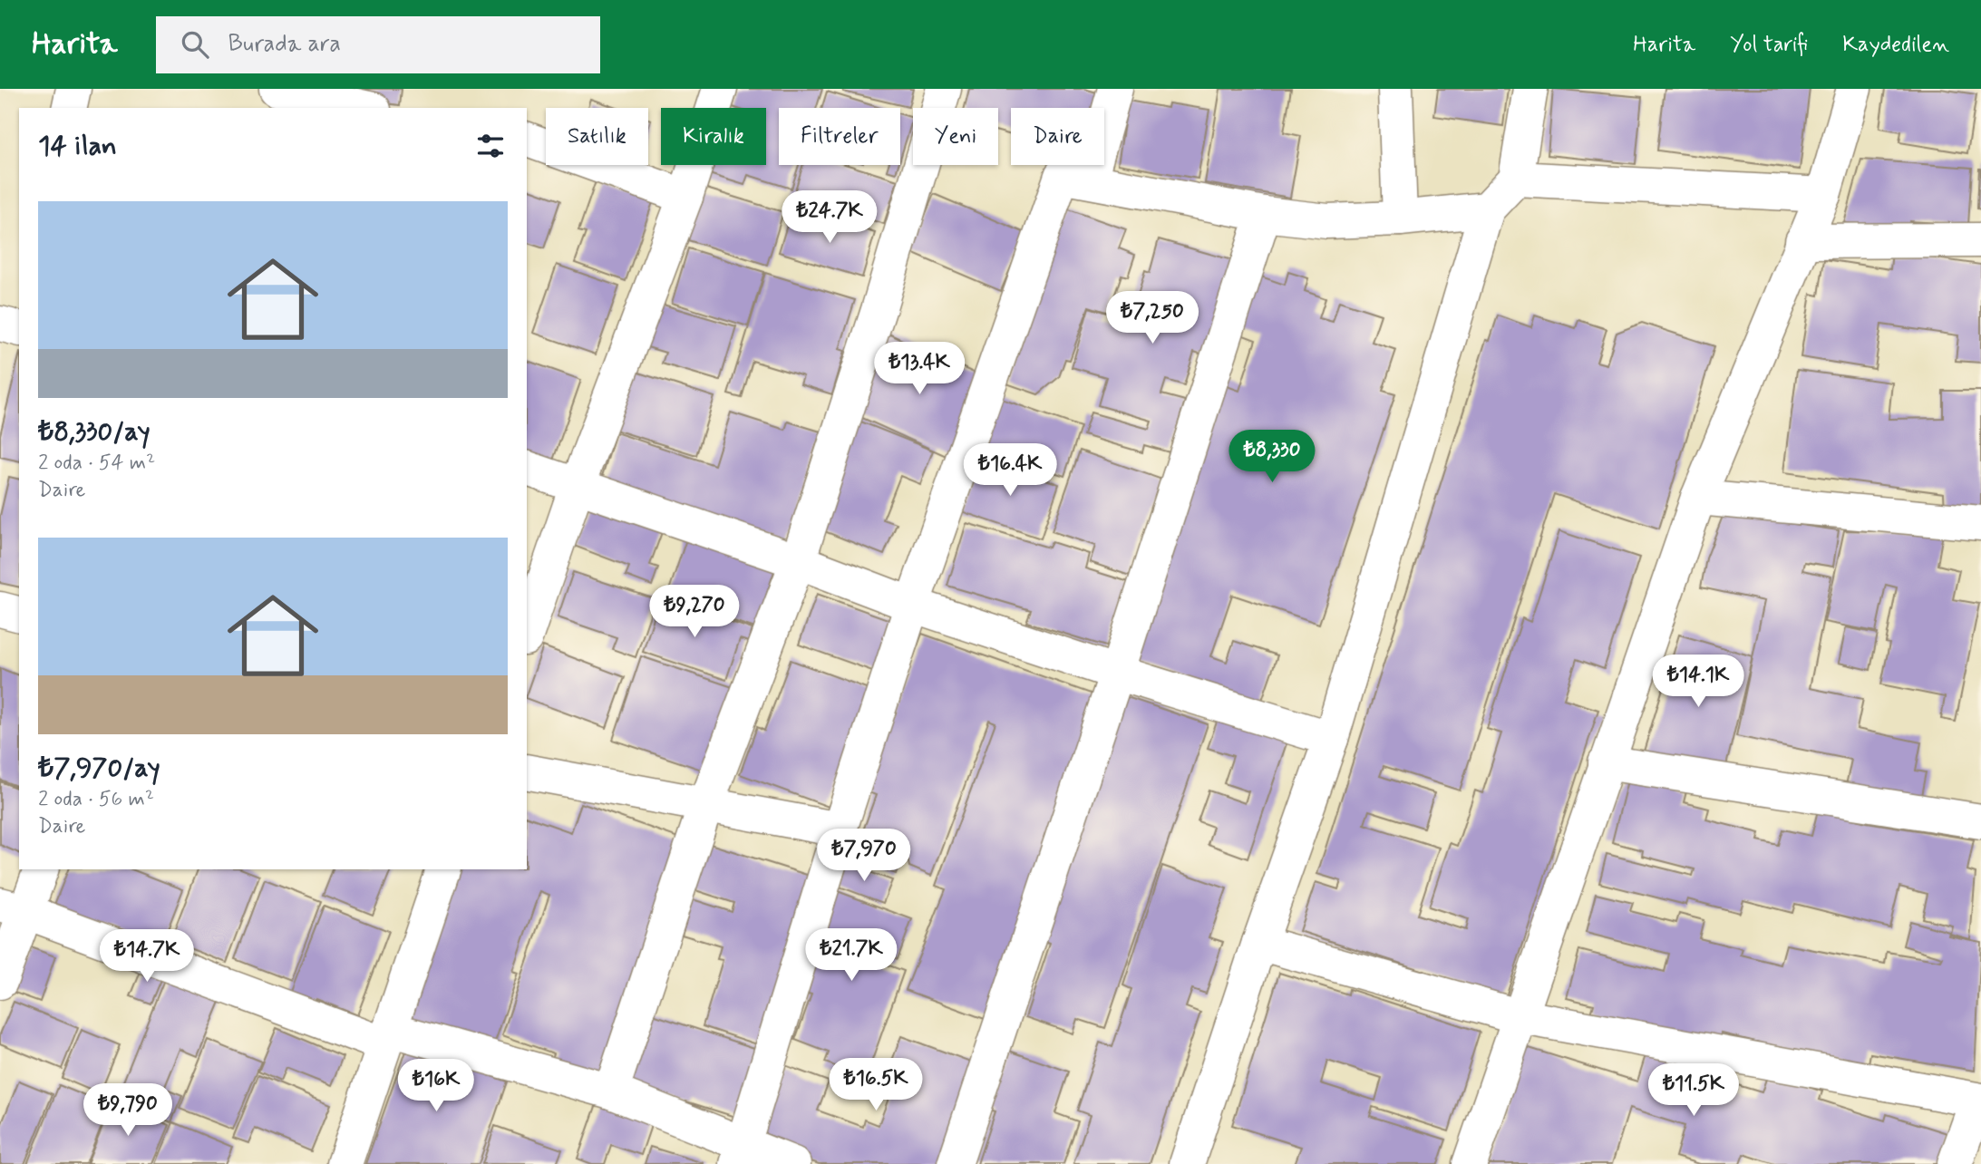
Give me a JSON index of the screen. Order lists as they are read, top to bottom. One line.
{"page":{"header":"Harita","search":"Burada ara","nav":["Harita","Yol tarifi","Kaydedilen"],"chip":["Satılık","Kiralık","Filtreler","Yeni","Daire"],"heading":"14 ilan","list":[{"name":"₺8,330/ay","note":"2 oda · 54 m² · Daire"},{"name":"₺7,970/ay","note":"2 oda · 56 m² · Daire"}],"price":["₺24.7K","₺7,250","₺13.4K","₺8,330","₺16.4K","₺9,270","₺14.1K","₺7,970","₺21.7K","₺14.7K","₺16.5K","₺16K","₺11.5K","₺9,790"]}}
